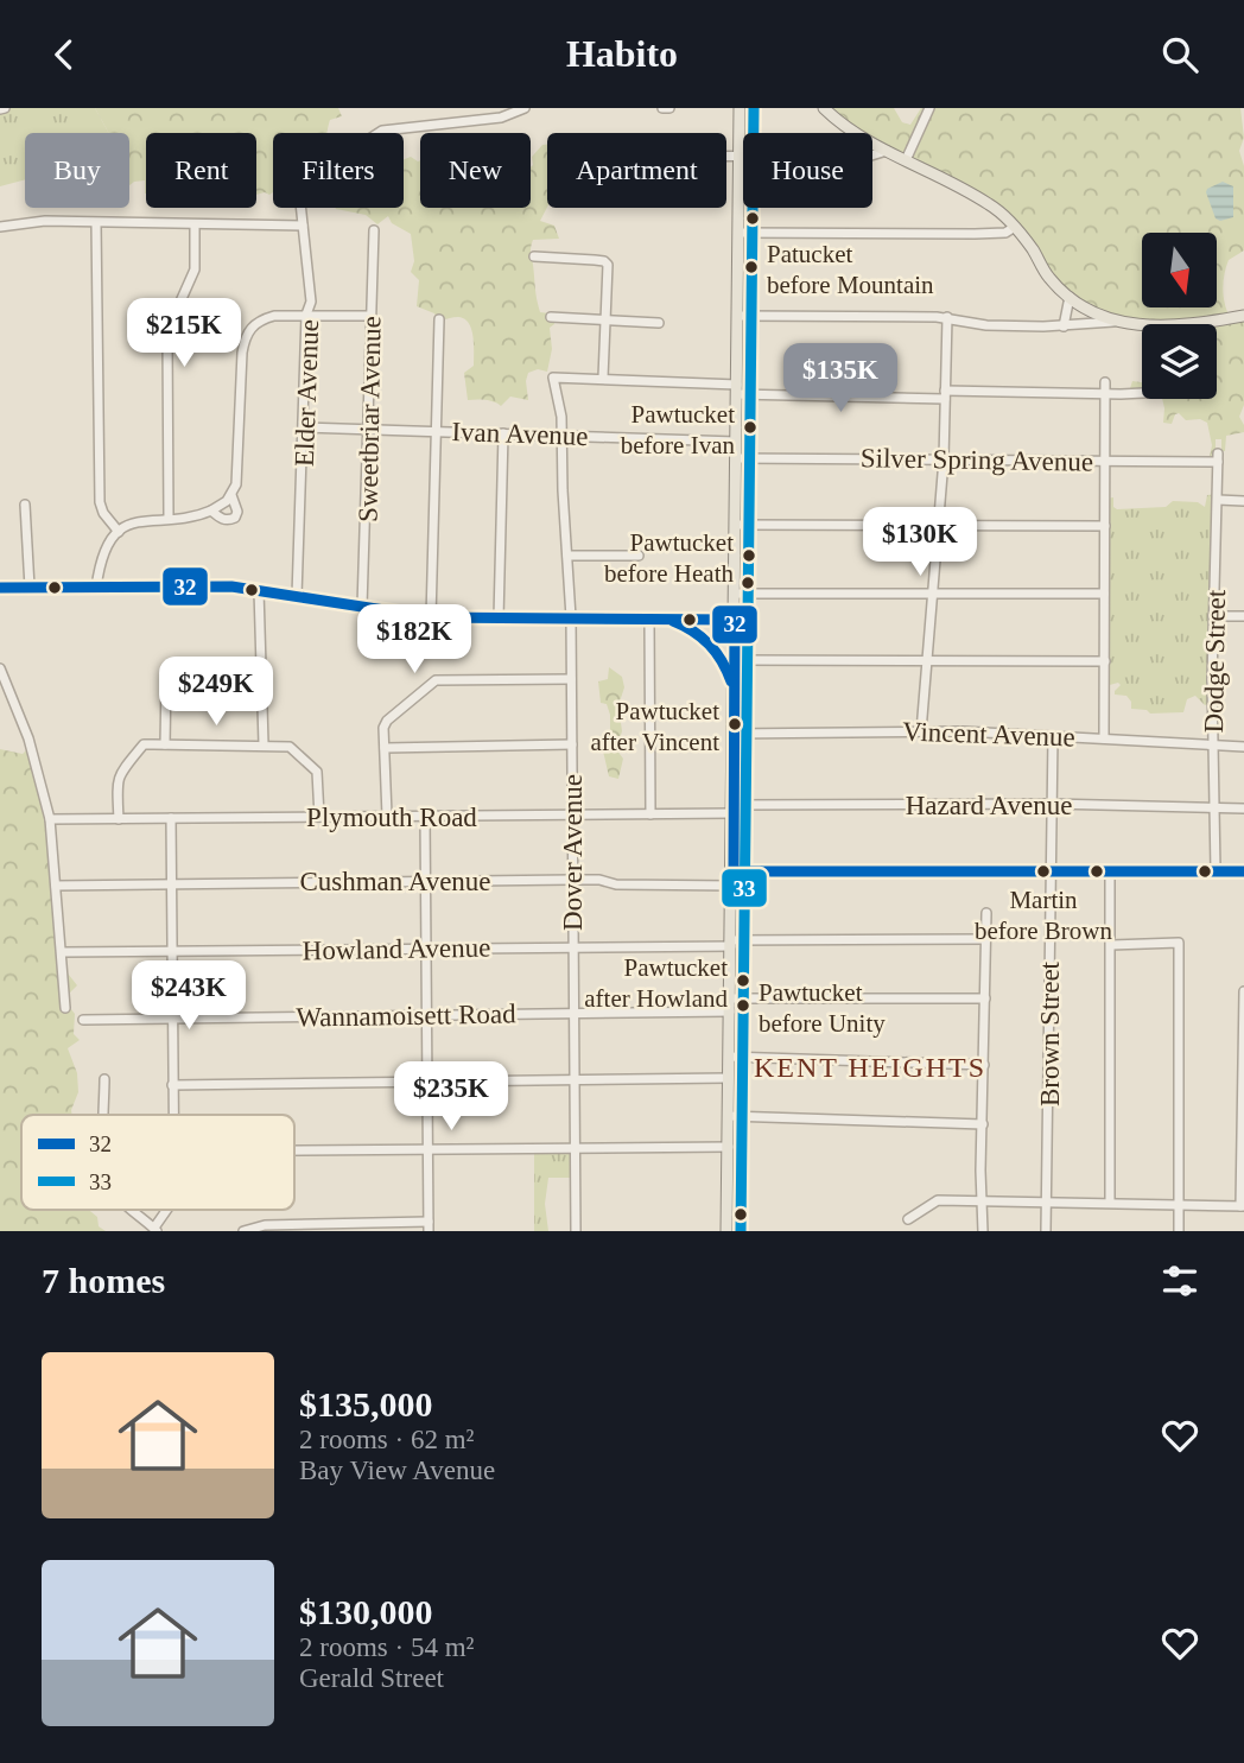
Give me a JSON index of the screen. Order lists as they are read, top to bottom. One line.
{"streets":{"street":["Elder Avenue","Sweetbriar Avenue","Ivan Avenue","Silver Spring Avenue","Dodge Street","Vincent Avenue","Hazard Avenue","Plymouth Road","Dover Avenue","Cushman Avenue","Howland Avenue","Wannamoisett Road","Brown Street"]},"crossings":[["Elder Avenue","Ivan Avenue"],["Sweetbriar Avenue","Ivan Avenue"],["Ivan Avenue","Dover Avenue"],["Silver Spring Avenue","Dodge Street"],["Dodge Street","Vincent Avenue"],["Dodge Street","Hazard Avenue"],["Vincent Avenue","Brown Street"],["Hazard Avenue","Plymouth Road"],["Hazard Avenue","Brown Street"],["Plymouth Road","Dover Avenue"],["Dover Avenue","Cushman Avenue"],["Dover Avenue","Howland Avenue"],["Dover Avenue","Wannamoisett Road"]],"districts":["KENT HEIGHTS"],"places":["Patucket before Mountain","Pawtucket before Ivan","Pawtucket before Heath","Pawtucket after Vincent","Martin before Brown","Pawtucket after Howland","Pawtucket before Unity"],"lines":["transit line 33","transit line 32"],"legend":["32","33"],"north":"bottom","page":{"header":"Habito","chip":["Buy","Rent","Filters","New","Apartment","House"],"price":["$215K","$135K","$130K","$182K","$249K","$243K","$235K"],"heading":"7 homes","list":[{"name":"$135,000","note":"2 rooms · 62 m² · Bay View Avenue"},{"name":"$130,000","note":"2 rooms · 54 m² · Gerald Street"}]}}
